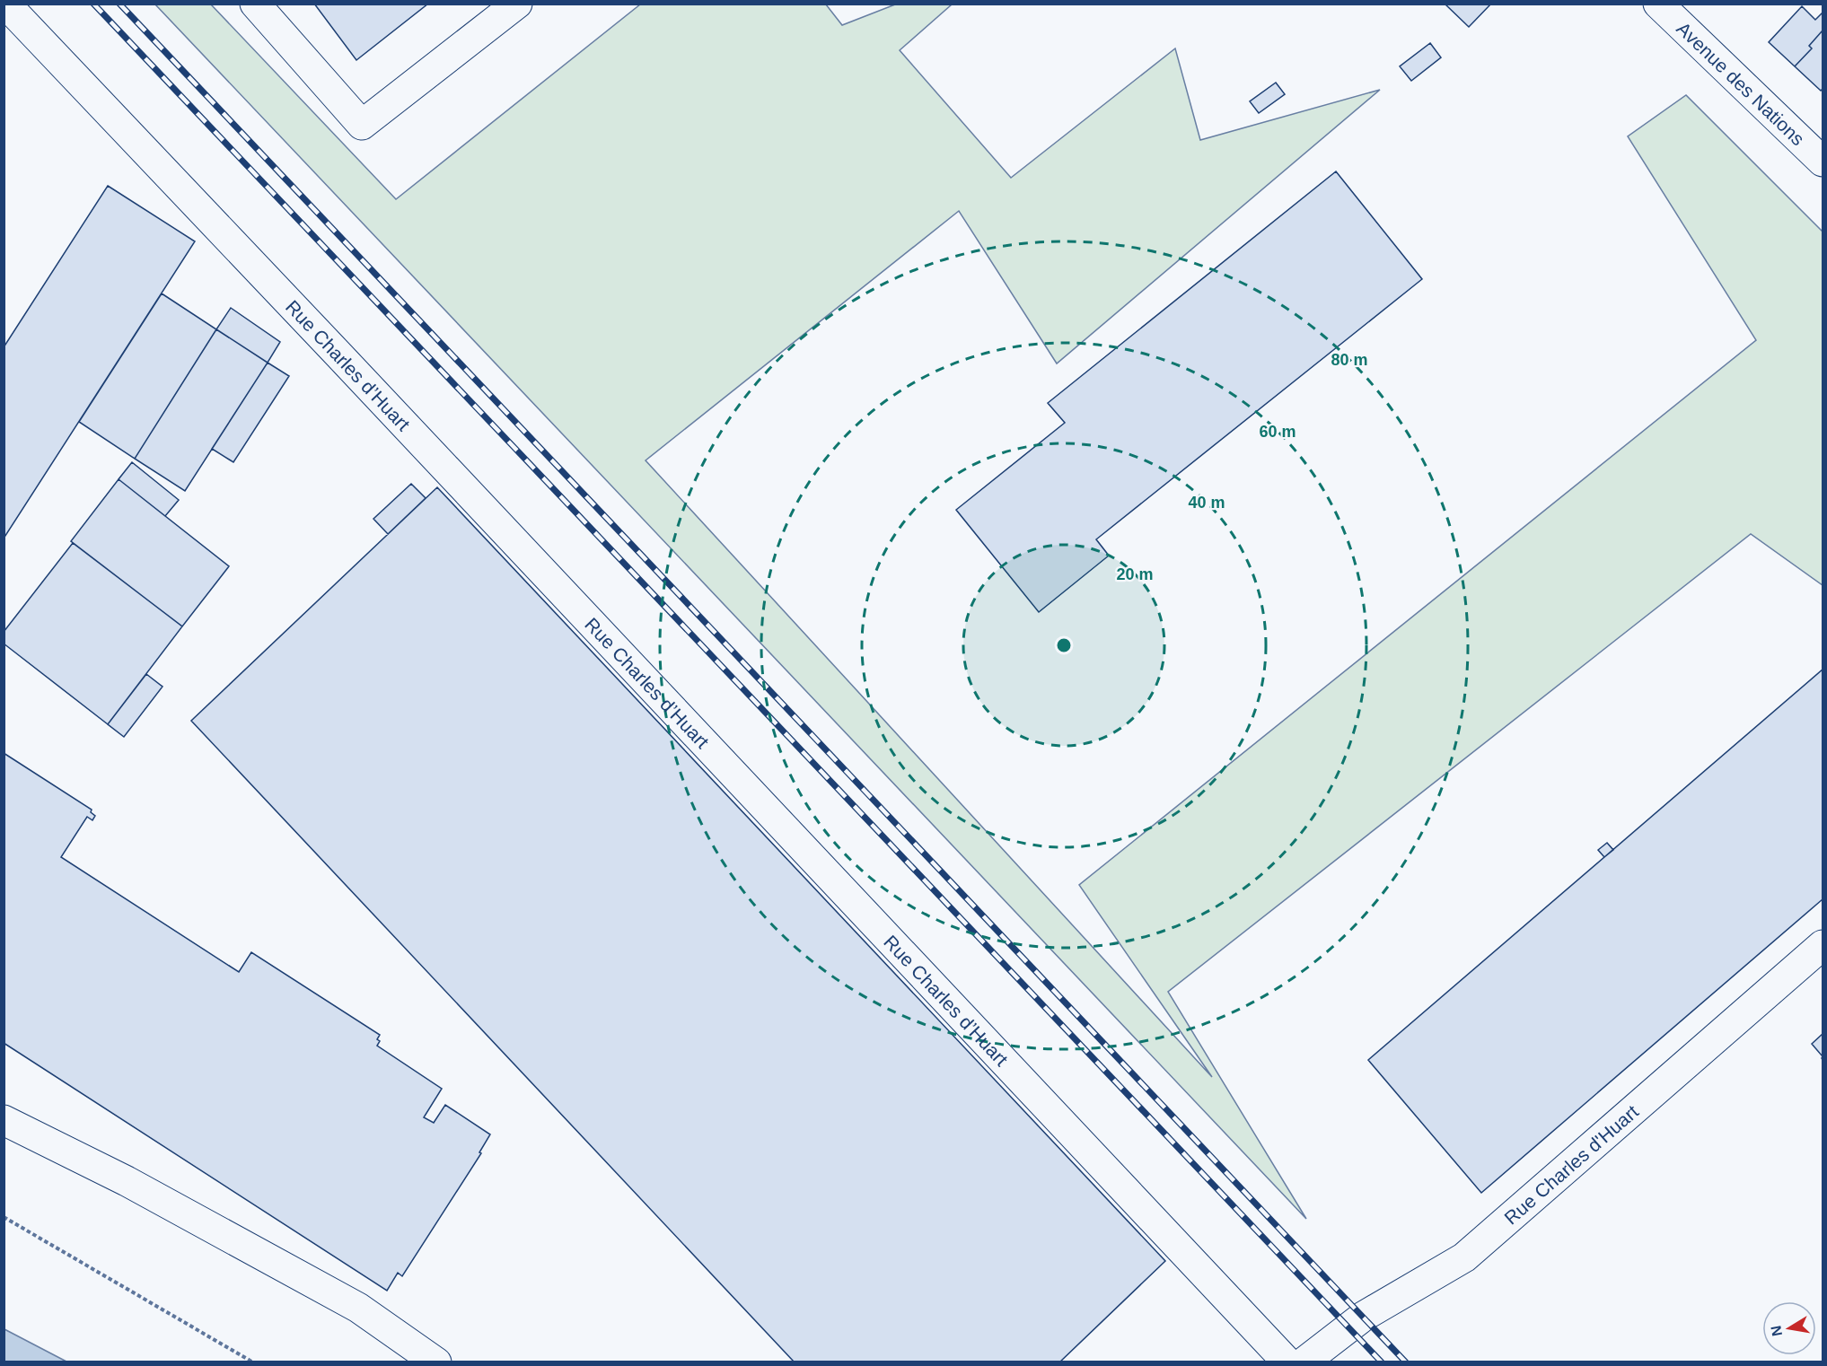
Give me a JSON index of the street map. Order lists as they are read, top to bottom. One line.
{"streets":{"street":["Avenue des Nations","Rue Charles d’Huart","Rue Charles d'Huart"]},"north":"left","rings":["80 m","60 m","40 m","20 m"]}
